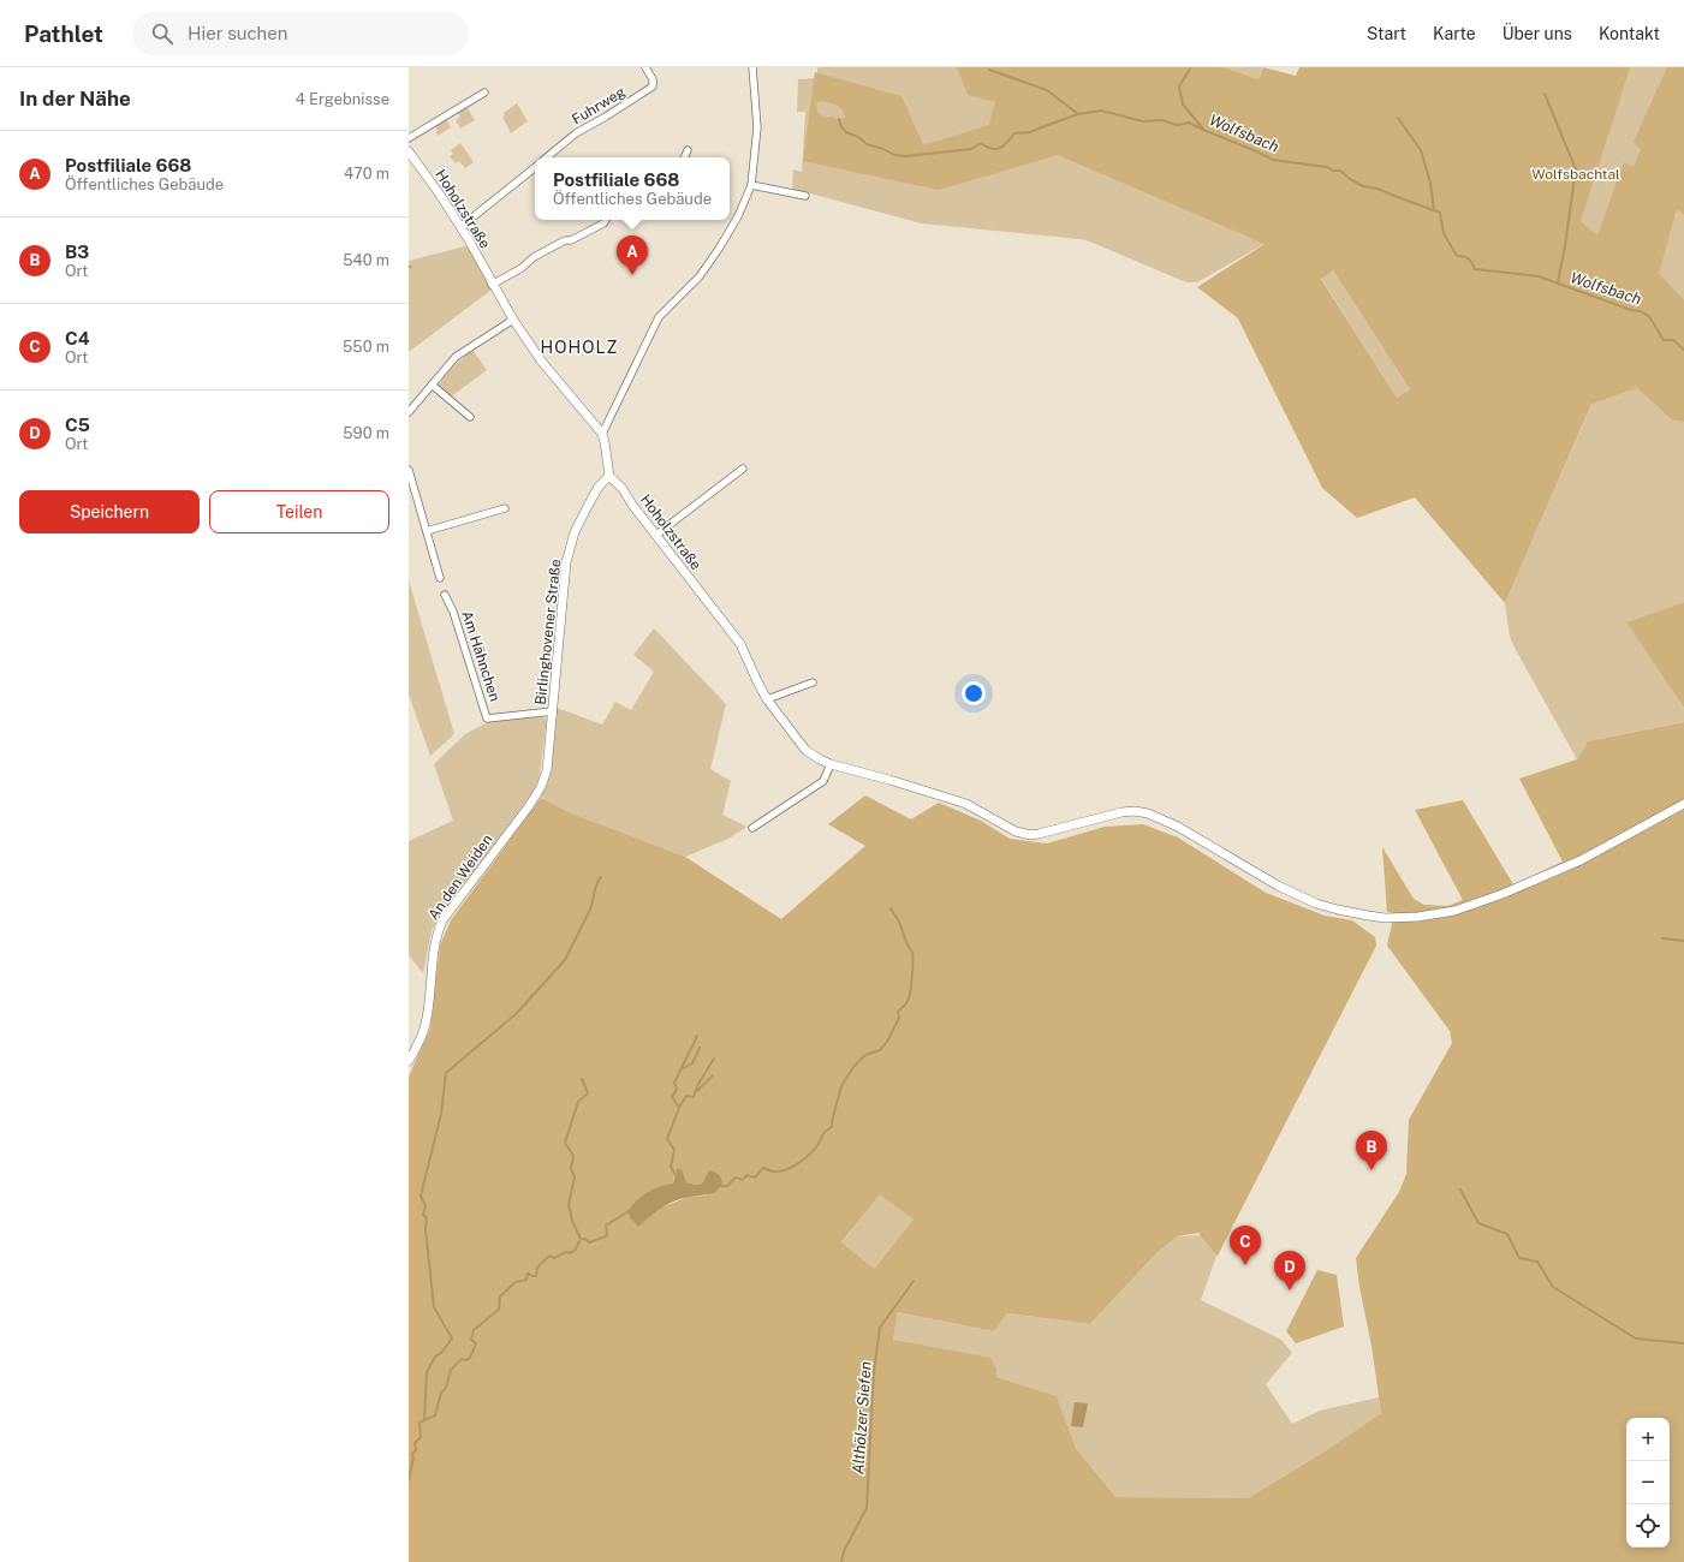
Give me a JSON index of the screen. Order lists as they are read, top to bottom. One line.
{"streets":{"street":["Fuhrweg","Hoholzstraße","Birlinghovener Straße","Am Hähnchen","An den Weiden"]},"crossings":[["Hoholzstraße","Birlinghovener Straße"],["Birlinghovener Straße","Am Hähnchen"],["Birlinghovener Straße","An den Weiden"],["Am Hähnchen","An den Weiden"]],"districts":["HOHOLZ"],"water":["Wolfsbach","Althölzer Siefen"],"parks":["Wolfsbachtal"],"page":{"header":"Pathlet","search":"Hier suchen","nav":["Start","Karte","Über uns","Kontakt"],"heading":["In der Nähe","4 Ergebnisse"],"list":[{"mark":"A","name":"Postfiliale 668","note":"Öffentliches Gebäude","value":"470 m"},{"mark":"B","name":"B3","note":"Ort","value":"540 m"},{"mark":"C","name":"C4","note":"Ort","value":"550 m"},{"mark":"D","name":"C5","note":"Ort","value":"590 m"}],"popup":["Postfiliale 668","Öffentliches Gebäude"],"pins":["A","B","C","D"],"buttons":["Speichern","Teilen"],"map_buttons":["+","−"]}}
